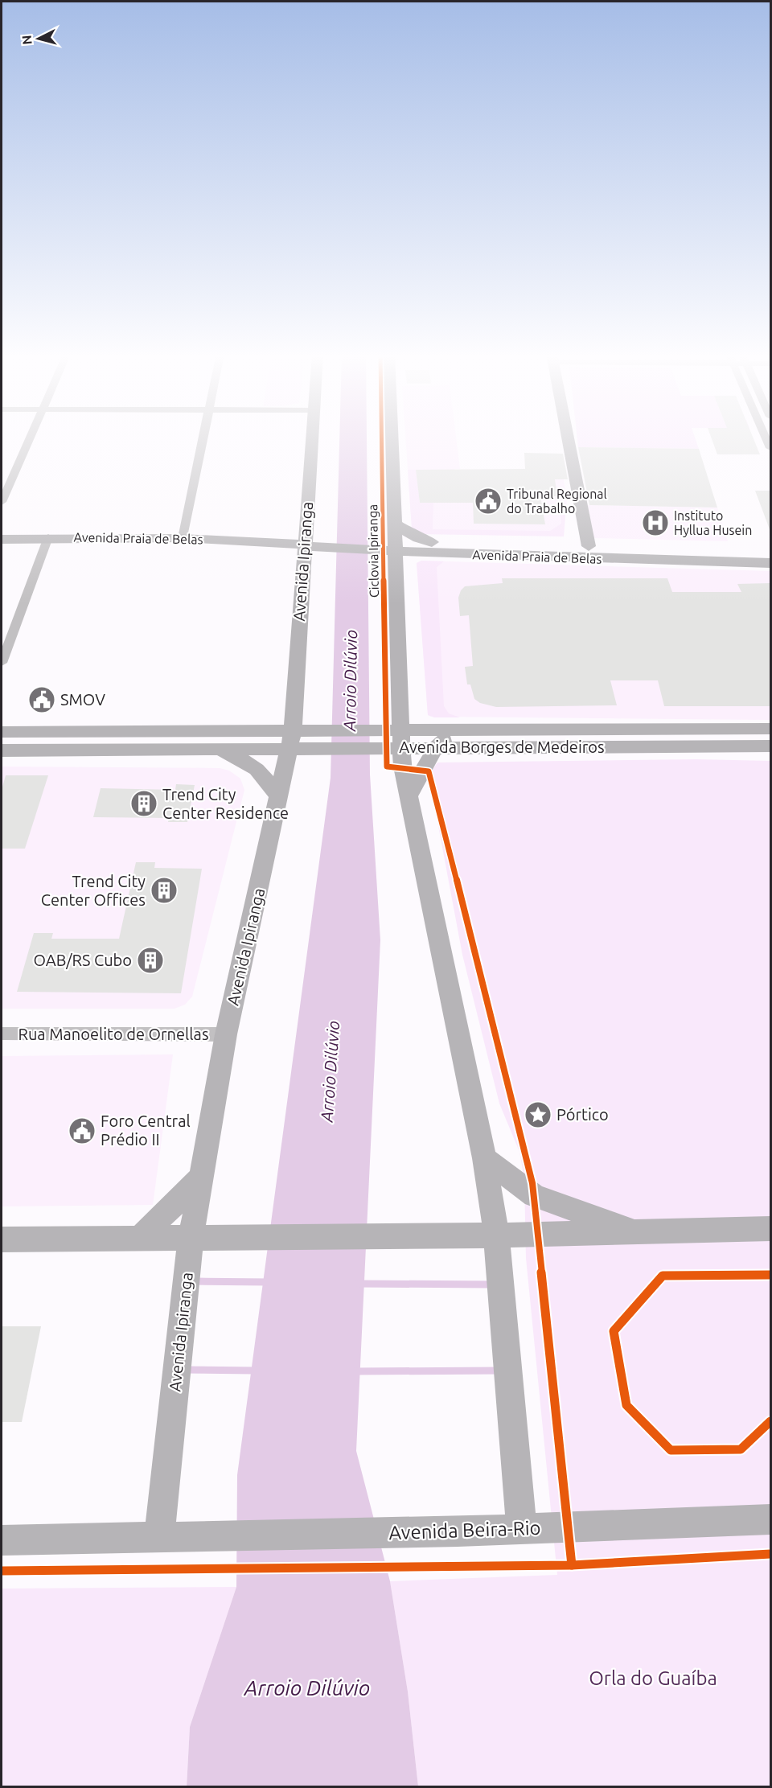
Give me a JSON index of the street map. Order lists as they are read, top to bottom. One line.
{"streets":{"main road":["Avenida Praia de Belas","Avenida Ipiranga","Avenida Borges de Medeiros","Avenida Beira-Rio"],"street":["Rua Manoelito de Ornellas"],"cycle path":["Ciclovia Ipiranga"]},"crossings":[["Avenida Praia de Belas","Avenida Ipiranga"],["Avenida Ipiranga","Avenida Borges de Medeiros"],["Avenida Ipiranga","Rua Manoelito de Ornellas"],["Avenida Ipiranga","Avenida Beira-Rio"]],"water":["Arroio Dilúvio"],"parks":["Orla do Guaíba"],"places":{"public building":["Tribunal Regional do Trabalho","SMOV","Foro Central Prédio II"],"hospital":["Instituto Hyllua Husein"],"building":["Trend City Center Residence","Trend City Center Offices","OAB/RS Cubo"],"place":["Pórtico"]},"north":"left"}
